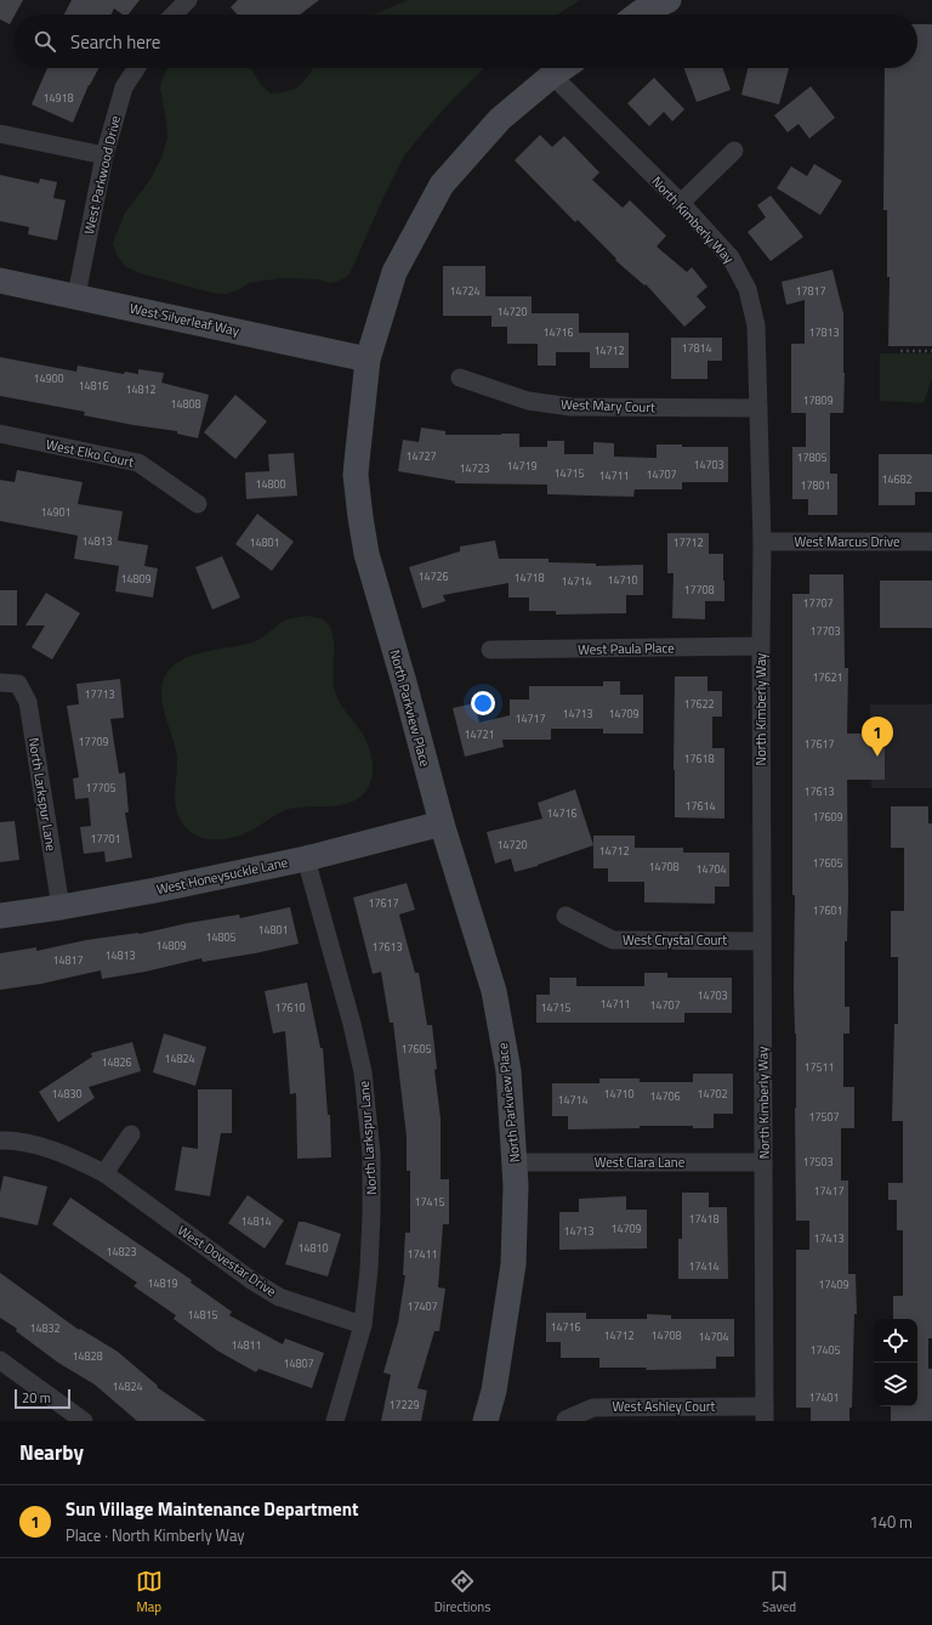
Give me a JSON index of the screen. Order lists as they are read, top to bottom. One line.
{"streets":{"street":["West Parkwood Drive","North Kimberly Way","West Silverleaf Way","West Mary Court","West Elko Court","West Marcus Drive","West Paula Place","North Parkview Place","North Larkspur Lane","West Honeysuckle Lane","West Crystal Court","West Clara Lane","West Dovestar Drive","West Ashley Court"]},"crossings":[["West Parkwood Drive","West Silverleaf Way"],["North Kimberly Way","West Mary Court"],["North Kimberly Way","West Marcus Drive"],["North Kimberly Way","West Paula Place"],["North Kimberly Way","North Parkview Place"],["North Kimberly Way","West Crystal Court"],["North Kimberly Way","West Clara Lane"],["North Kimberly Way","West Ashley Court"],["West Silverleaf Way","North Parkview Place"],["North Parkview Place","West Honeysuckle Lane"],["North Parkview Place","West Clara Lane"],["North Larkspur Lane","West Honeysuckle Lane"],["North Larkspur Lane","West Dovestar Drive"]],"house_numbers":["14918","14724","17817","14720","14716","17813","17814","14712","14900","14816","14812","17809","14808","14727","17805","14703","14719","14723","14715","14707","14711","14682","14800","17801","14901","14813","14801","17712","14726","14718","14809","14710","14714","17708","17707","17703","17621","17713","17622","14713","14709","14717","14721","17709","17617","17618","17705","17613","17614","14716","17609","17701","14720","14712","17605","14708","14704","17617","17601","14801","14805","14809","17613","14813","14817","14703","14711","14707","17610","14715","17605","14824","14826","17511","14830","14710","14702","14706","14714","17507","17503","17417","17415","17418","14814","14709","14713","17413","14810","14823","17411","17414","14819","17409","17407","14815","14716","14832","14712","14708","14704","14811","17405","14828","14807","14824","17401","17229"],"scale_bar":"20 m","page":{"search":"Search here","pins":"1","scale":"20 m","heading":"Nearby","list":[{"mark":"1","name":"Sun Village Maintenance Department","note":"Place · North Kimberly Way","value":"140 m"}],"nav":["Map","Directions","Saved"]}}
